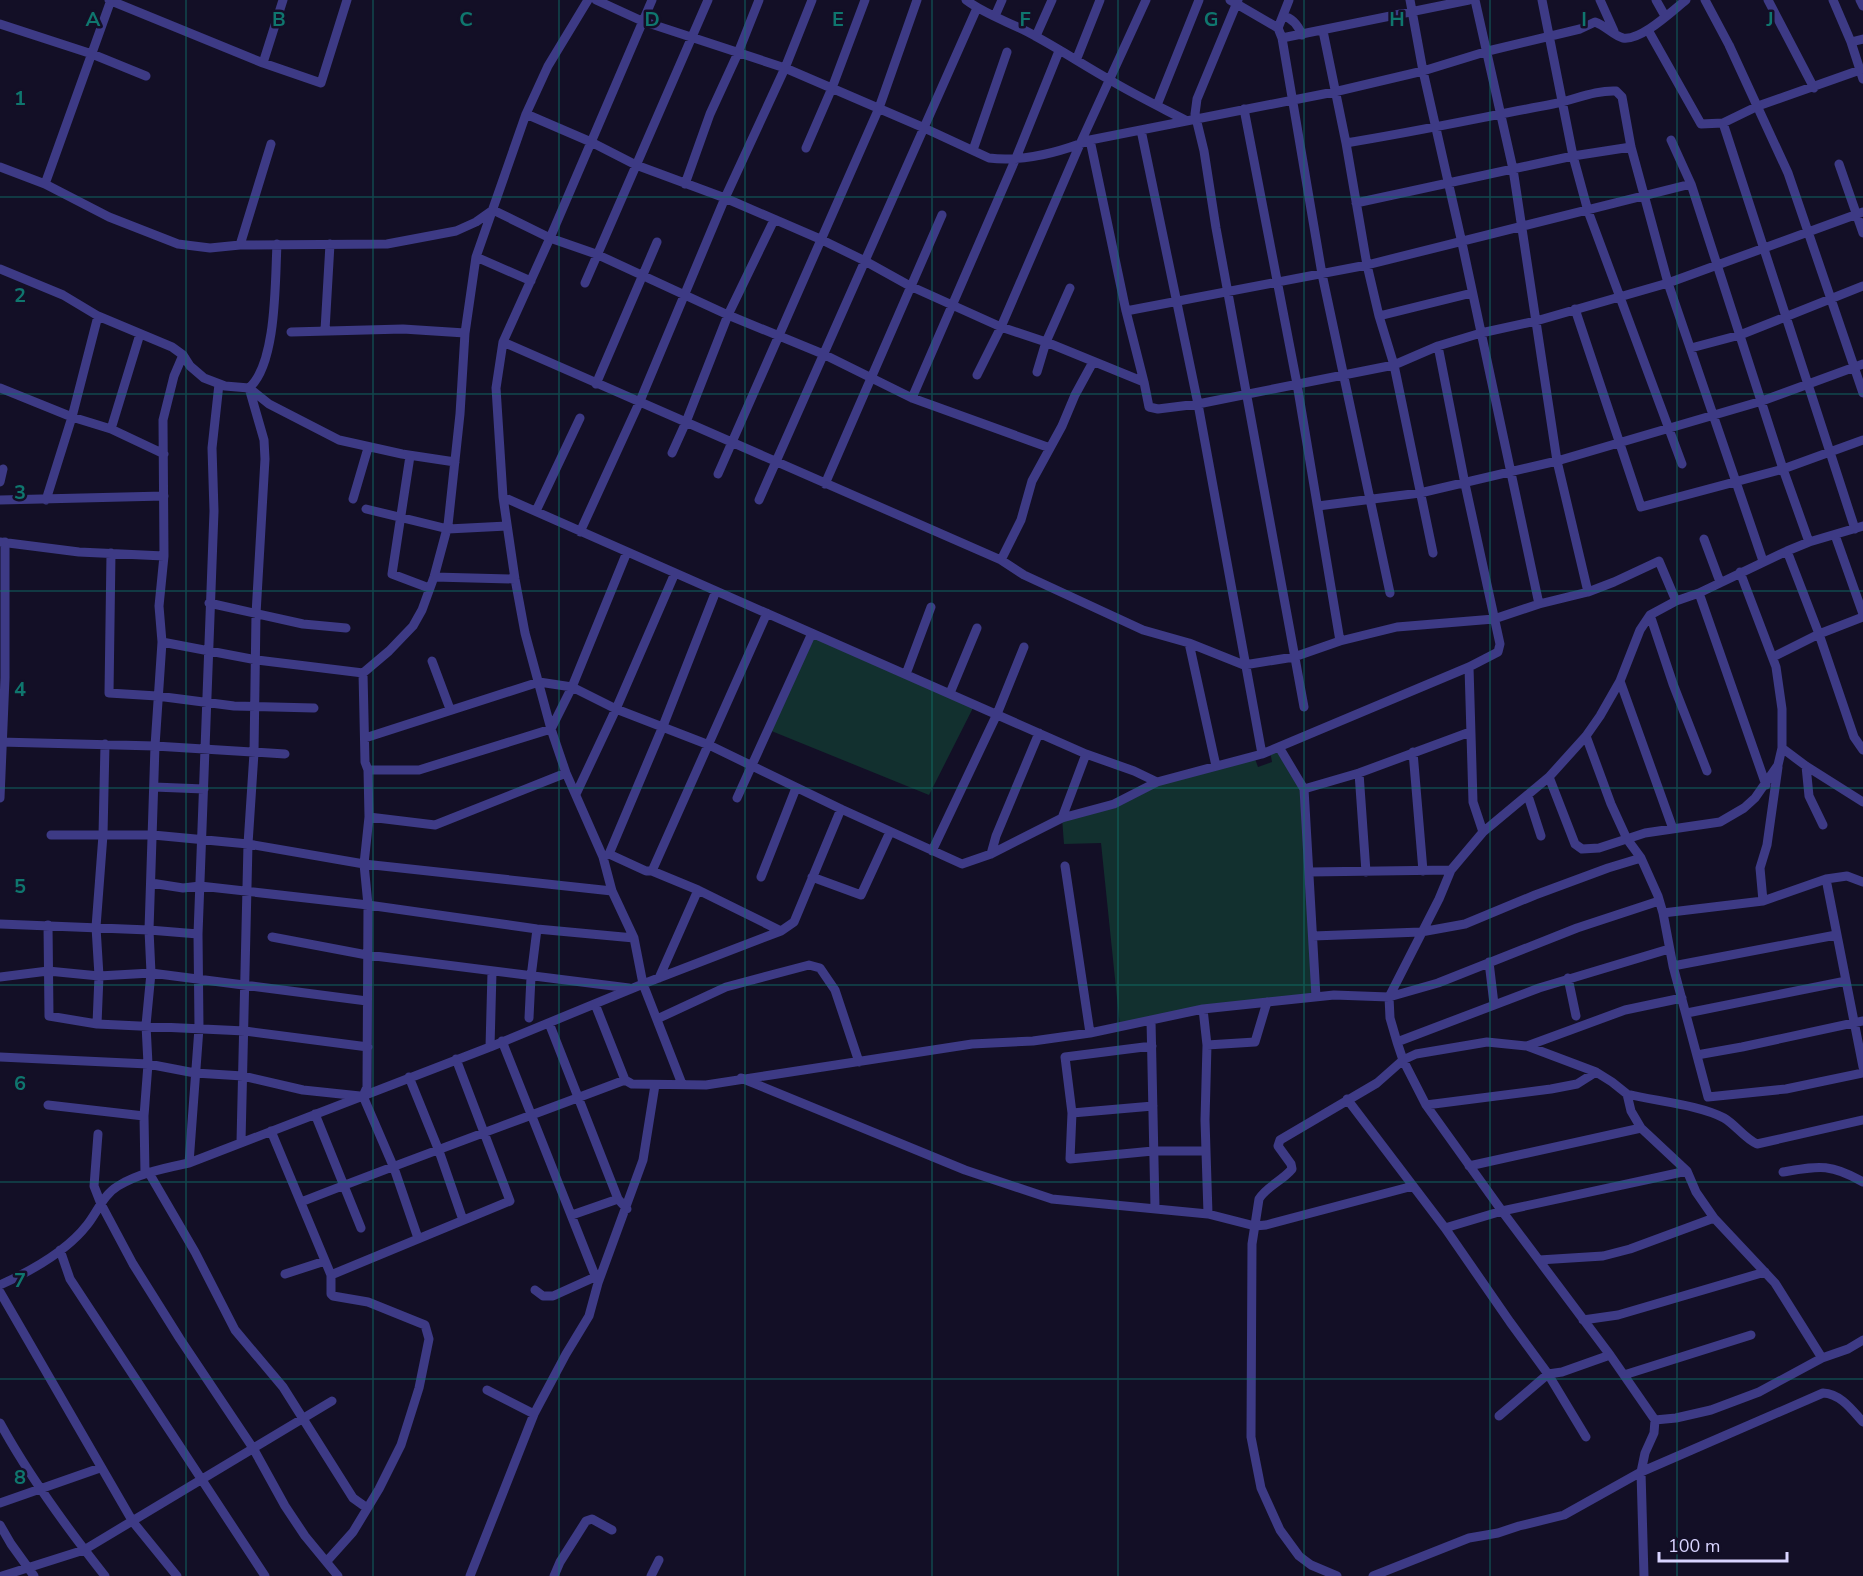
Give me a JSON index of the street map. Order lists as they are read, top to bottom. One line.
{"scale_bar":"100 m","grid":{"columns":["A","B","C","D","E","F","G","H","I","J"],"rows":["1","2","3","4","5","6","7","8"]}}
